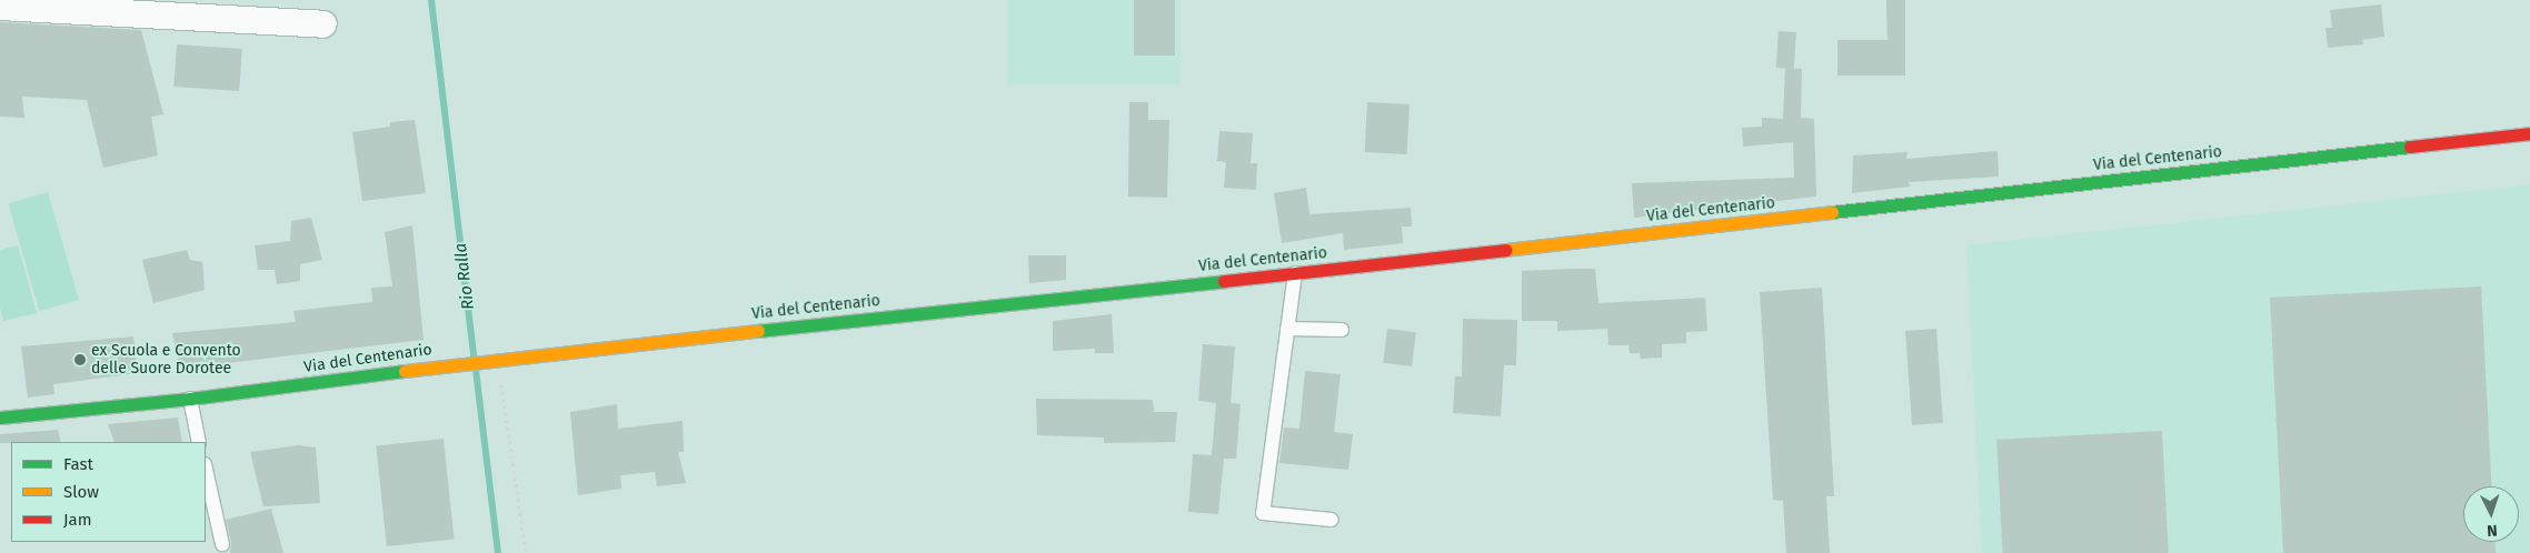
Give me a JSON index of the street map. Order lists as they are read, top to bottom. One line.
{"streets":{"street":["Via del Centenario"]},"water":["Rio Ralla"],"places":["ex Scuola e Convento delle Suore Dorotee"],"legend":["Fast","Slow","Jam"],"north":"bottom"}
